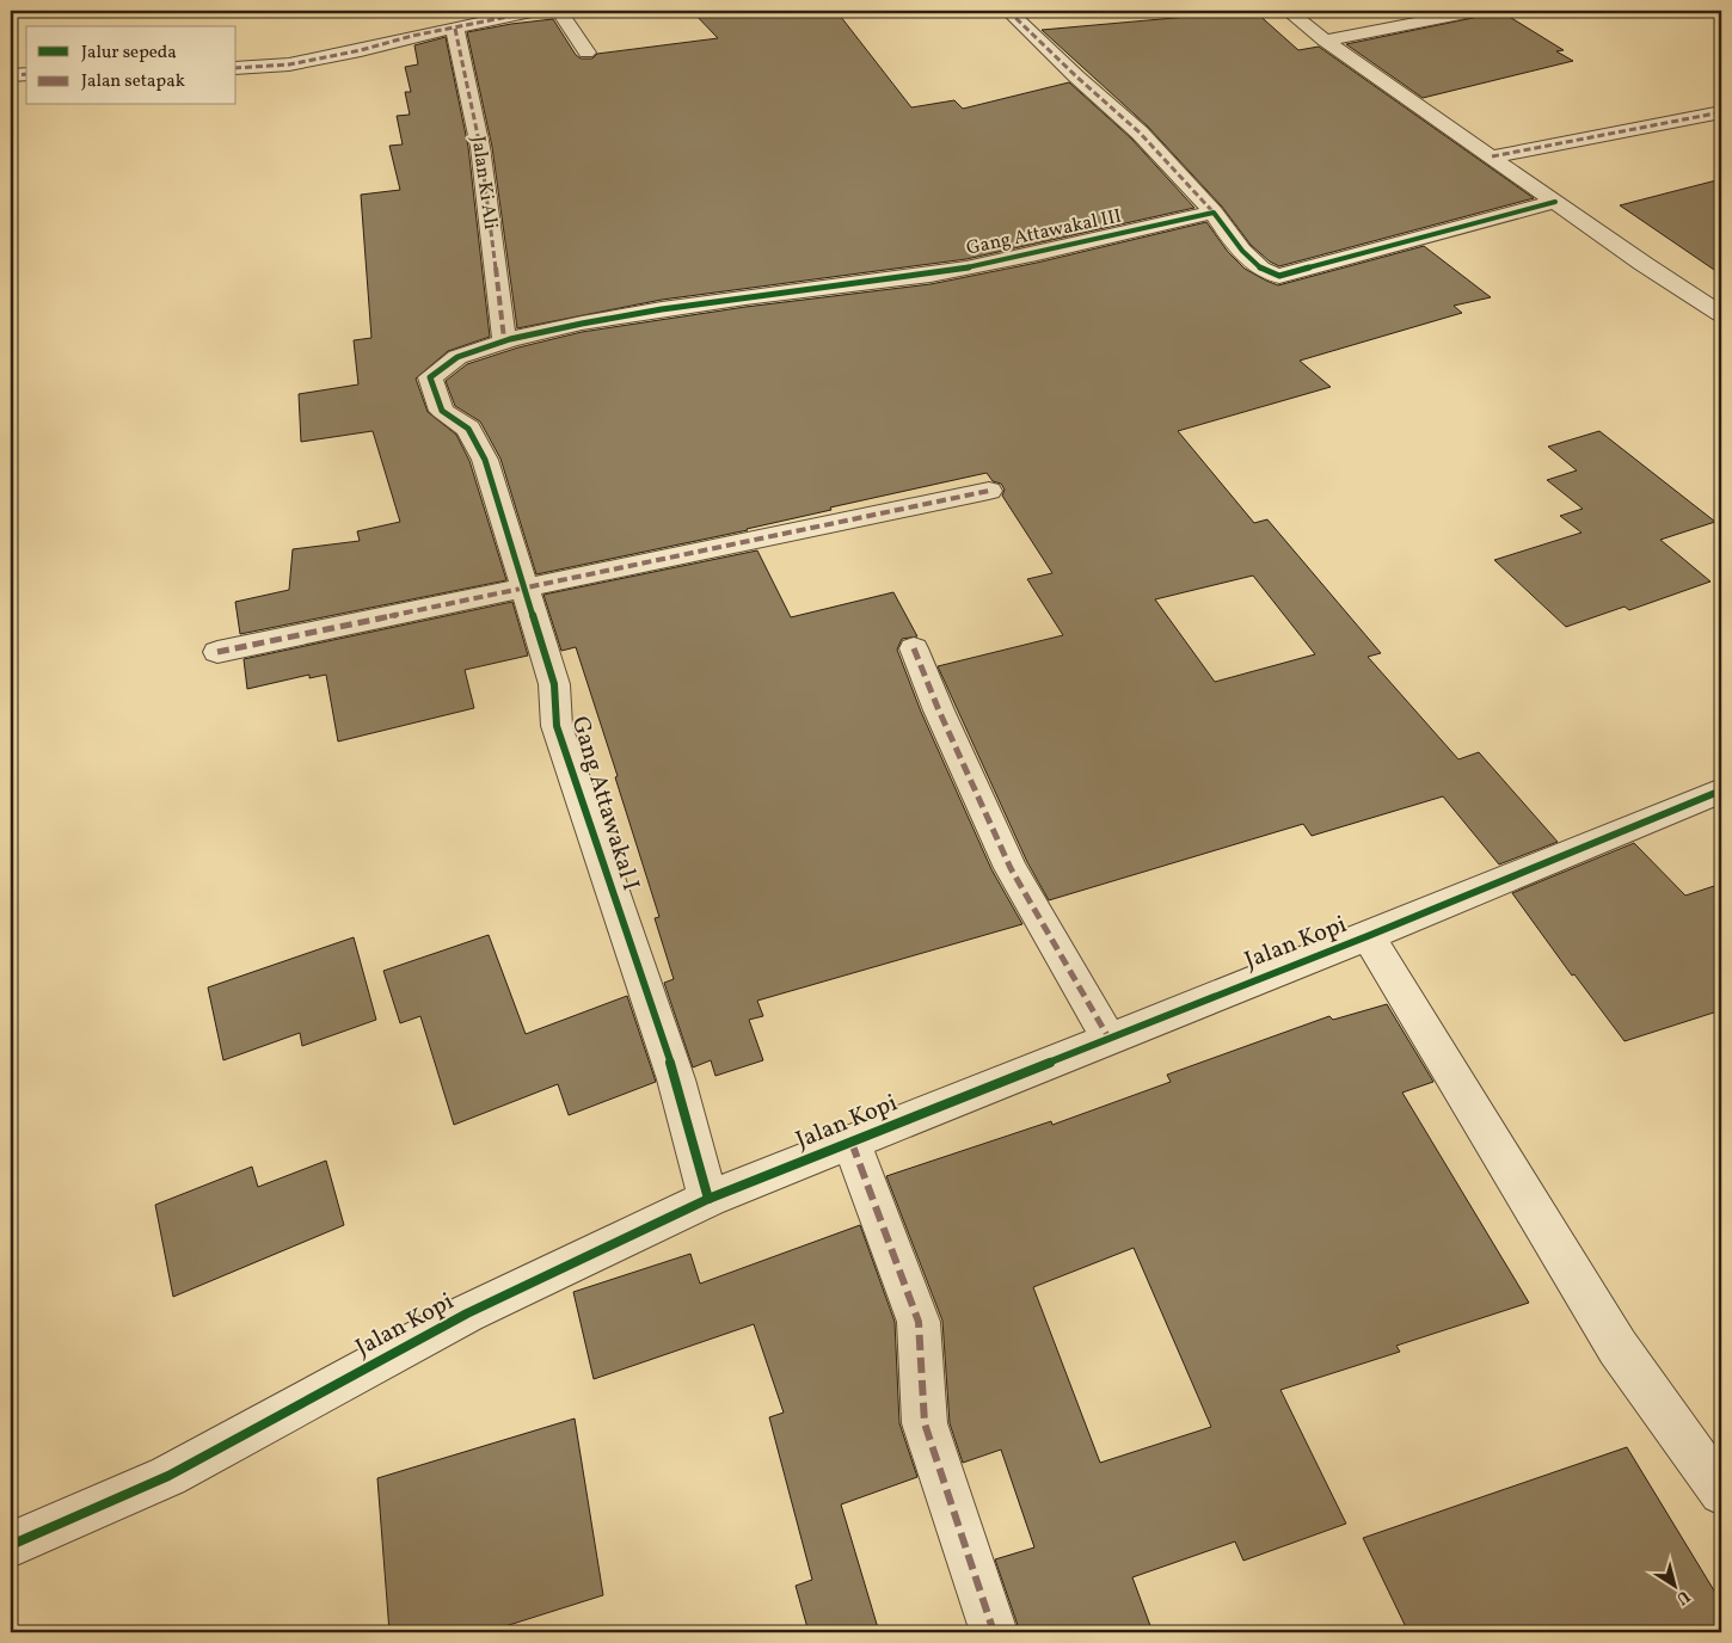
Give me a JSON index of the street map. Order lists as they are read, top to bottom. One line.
{"streets":{"street":["Jalan Ki Ali","Gang Attawakal III","Gang Attawakal I","Jalan Kopi"]},"crossings":[["Jalan Ki Ali","Gang Attawakal III"],["Jalan Ki Ali","Gang Attawakal I"],["Gang Attawakal III","Gang Attawakal I"],["Gang Attawakal I","Jalan Kopi"]],"legend":["Jalur sepeda","Jalan setapak"],"north":"bottom right"}
